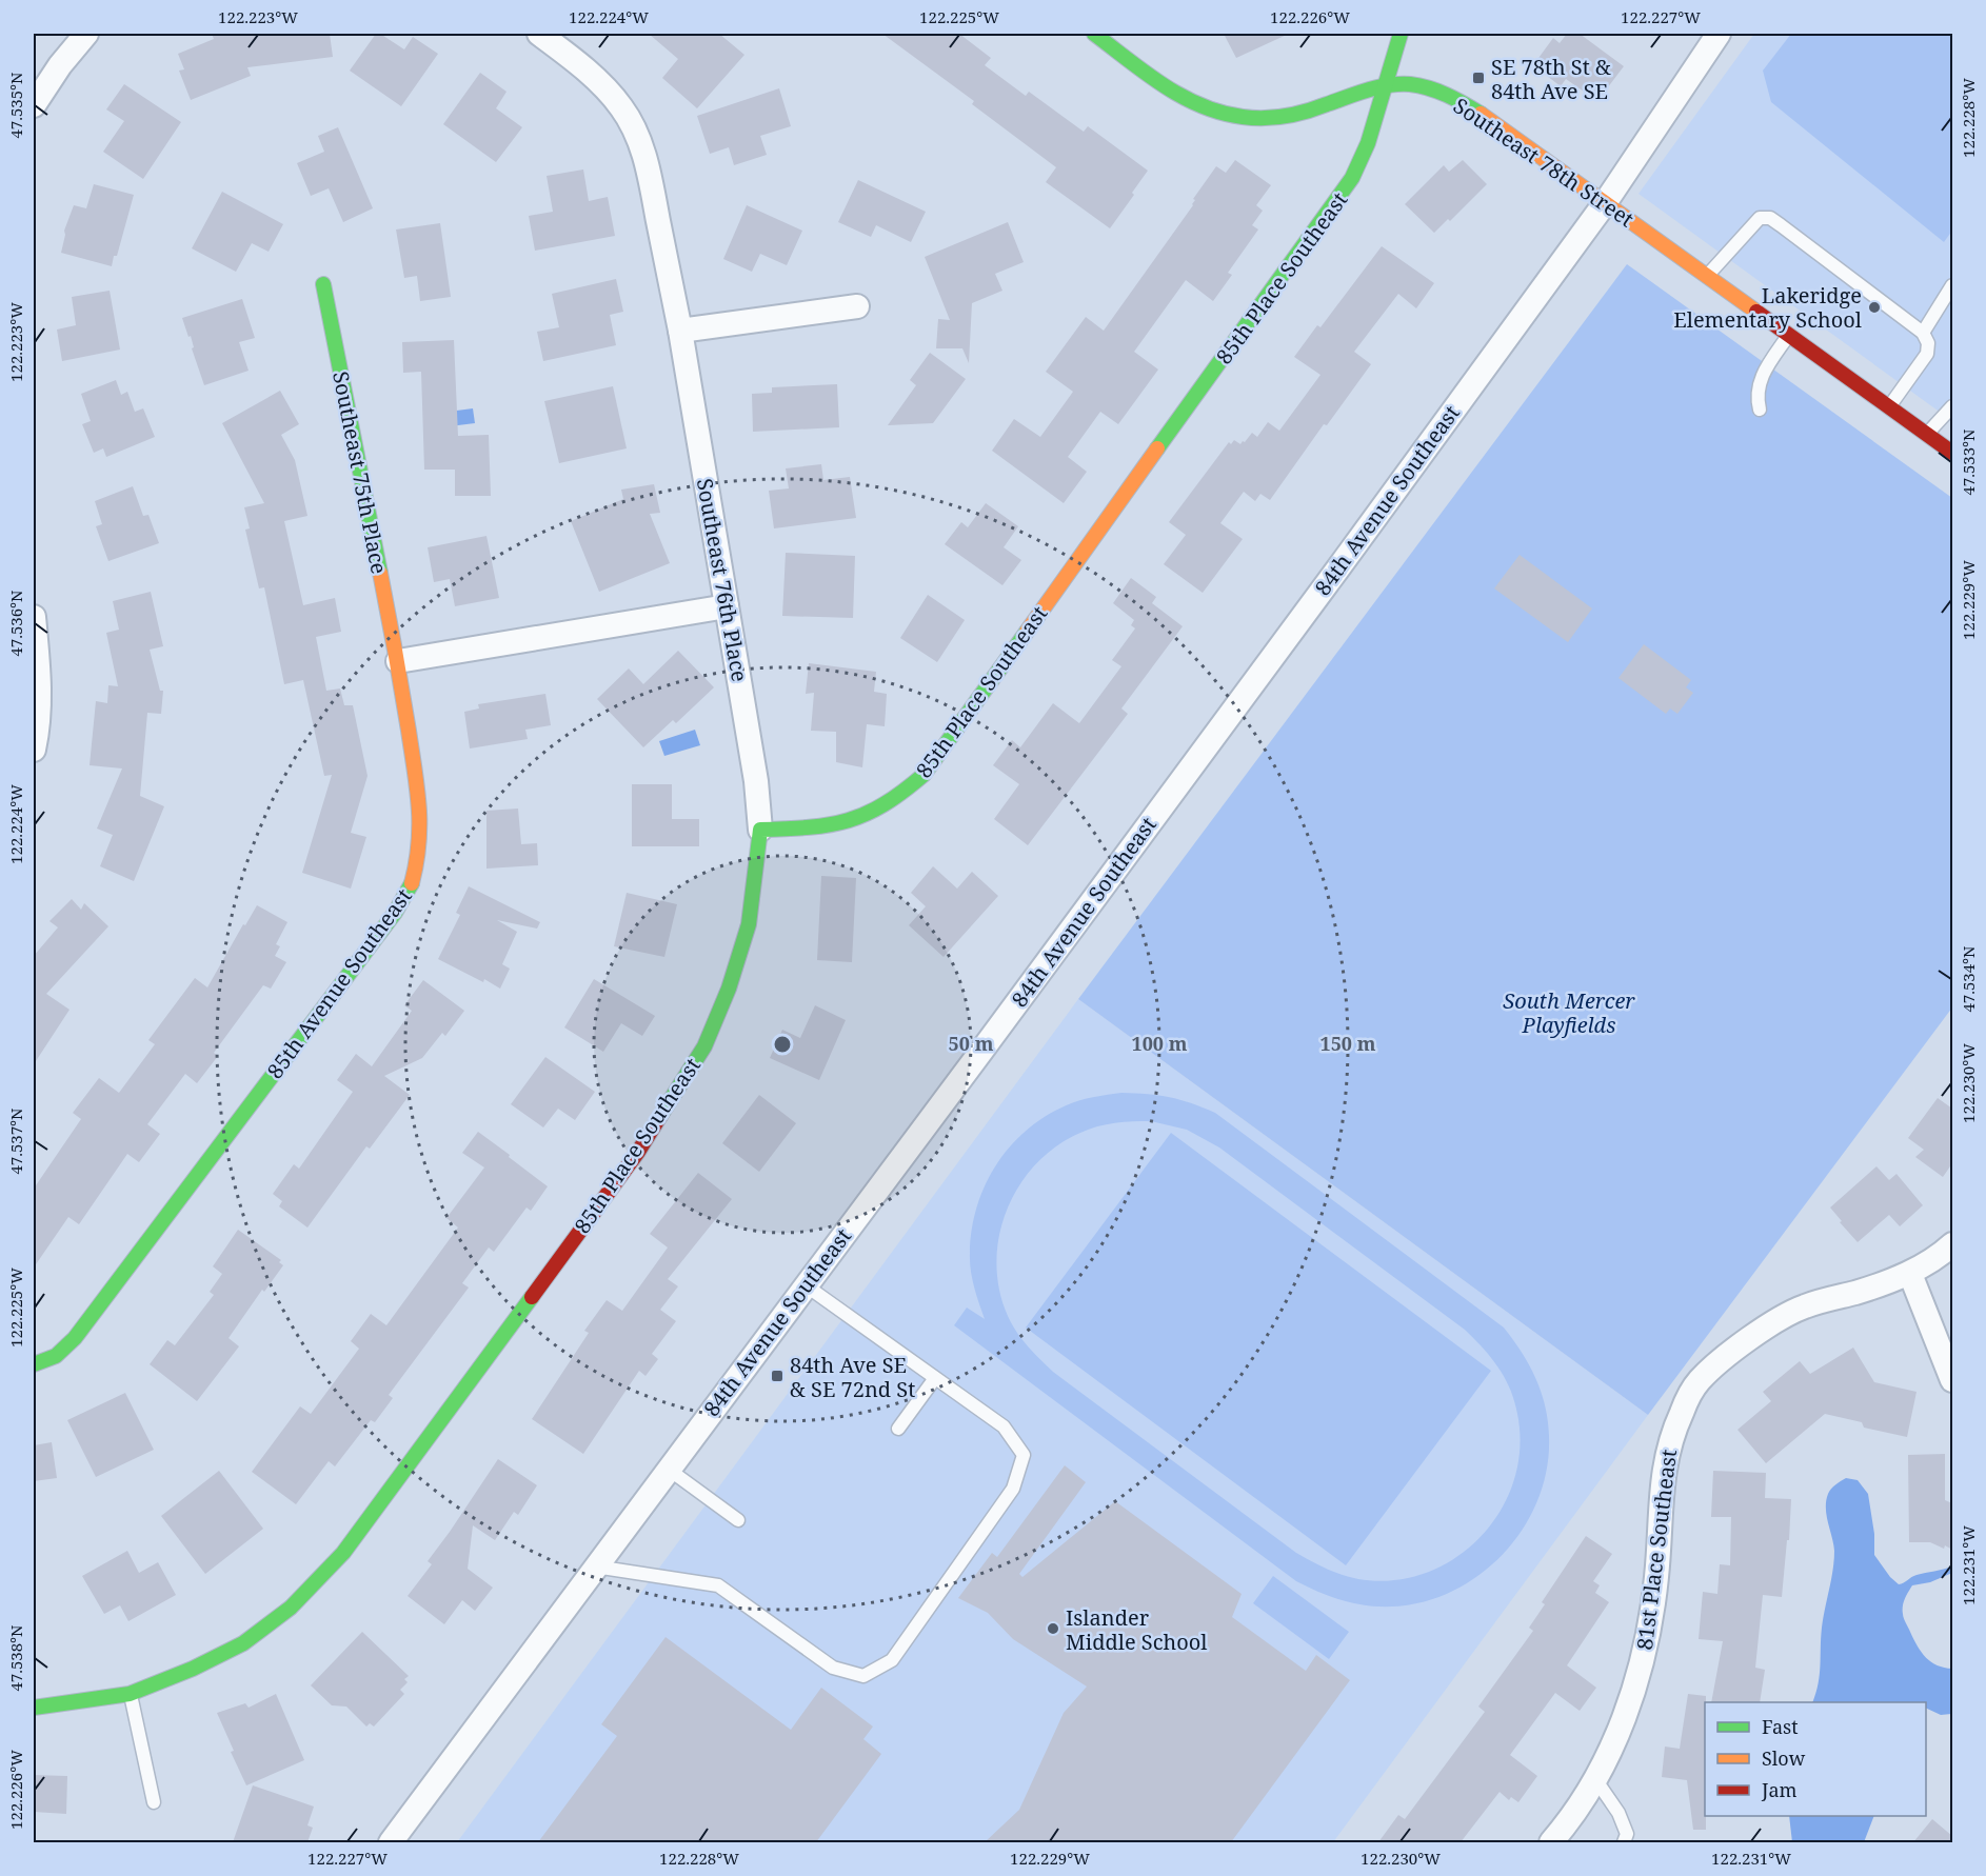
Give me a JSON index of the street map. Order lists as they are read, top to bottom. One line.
{"streets":{"street":["Southeast 78th Street","85th Place Southeast","Southeast 75th Place","84th Avenue Southeast","Southeast 76th Place","85th Avenue Southeast","81st Place Southeast"]},"crossings":[["Southeast 78th Street","85th Place Southeast"],["Southeast 78th Street","84th Avenue Southeast"],["85th Place Southeast","Southeast 76th Place"],["Southeast 75th Place","85th Avenue Southeast"]],"parks":["South Mercer Playfields"],"places":{"transit":["SE 78th St & 84th Ave SE","84th Ave SE & SE 72nd St"],"other":["Lakeridge Elementary School","Islander Middle School"]},"legend":["Fast","Slow","Jam"],"coordinates":["122.223°W","122.224°W","122.225°W","122.226°W","122.227°W","47.535°N","122.228°W","47.533°N","122.229°W","47.536°N","47.534°N","122.230°W","47.537°N","122.231°W","47.538°N"],"rings":["50 m","100 m","150 m"]}
